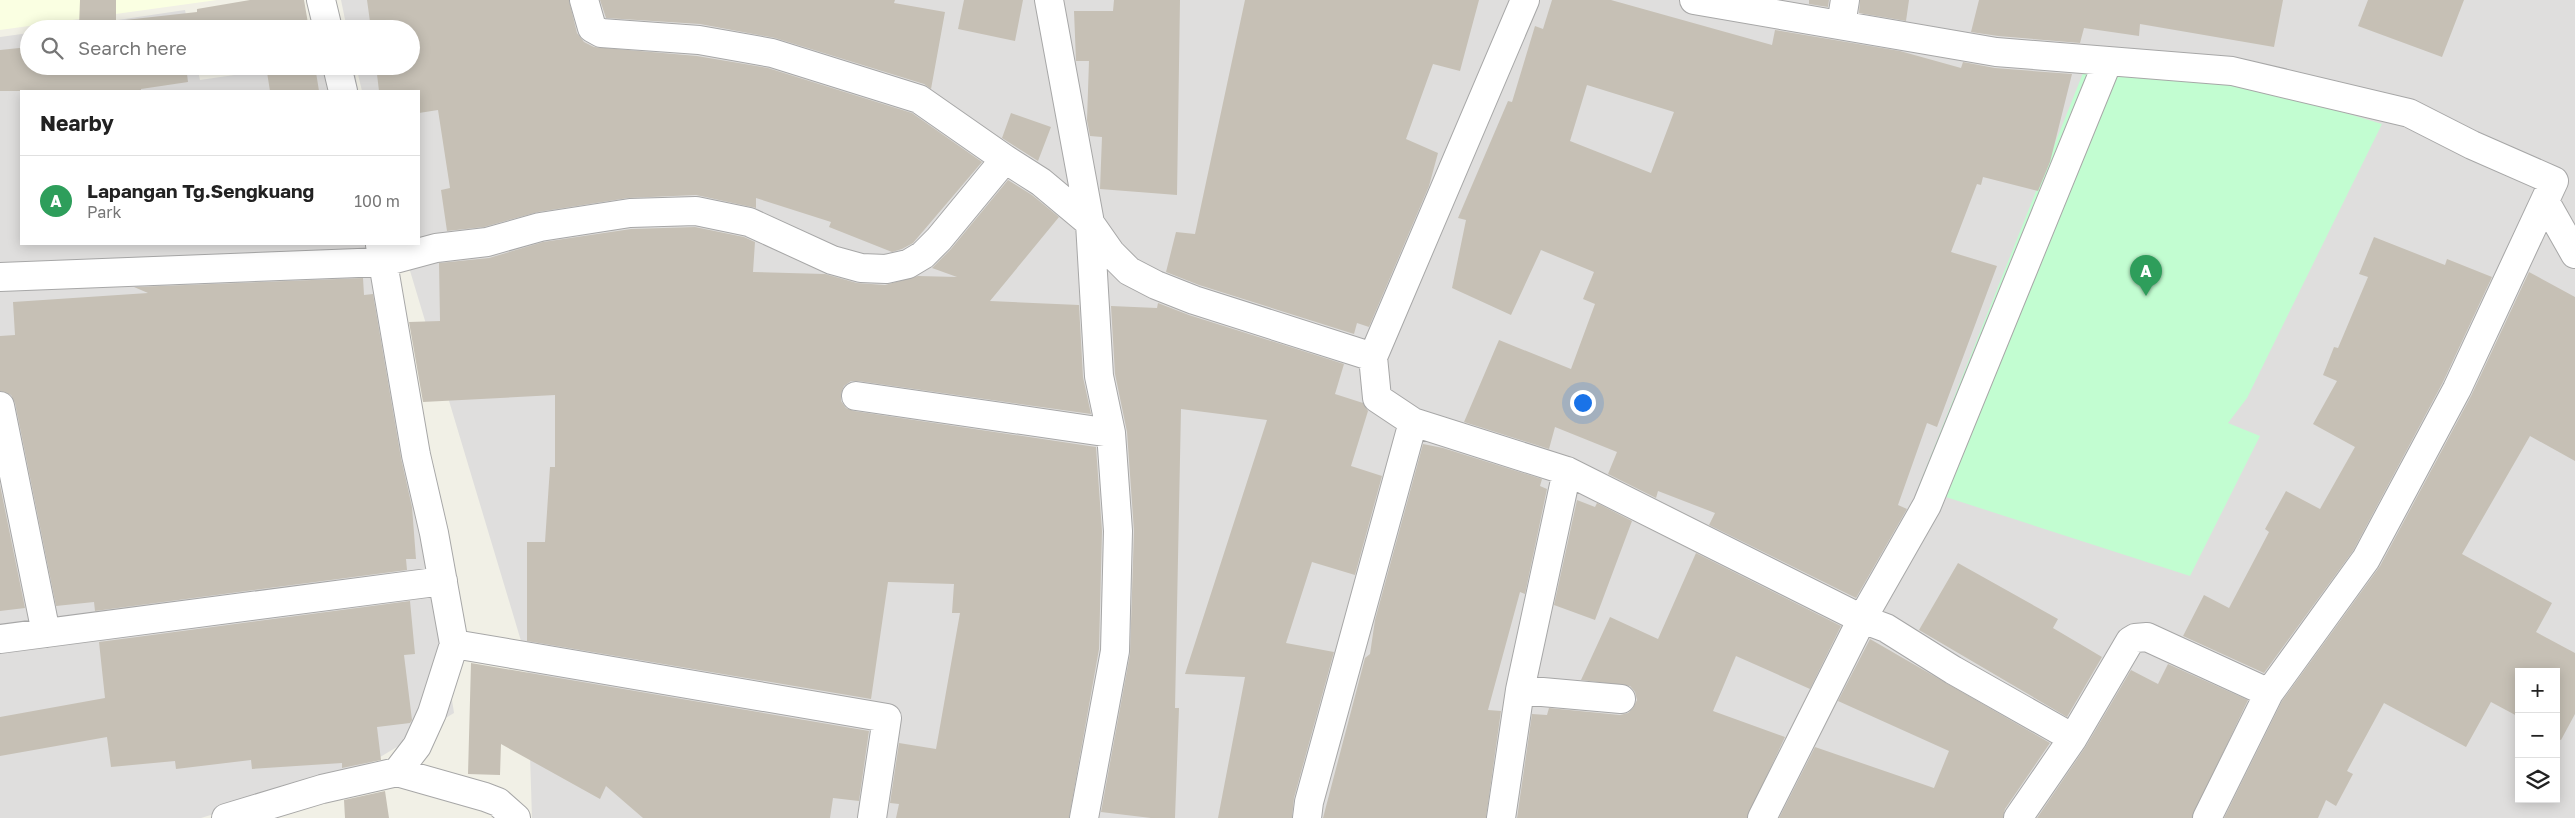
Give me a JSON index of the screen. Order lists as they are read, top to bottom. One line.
{"page":{"search":"Search here","heading":"Nearby","list":[{"mark":"A","name":"Lapangan Tg.Sengkuang","note":"Park","value":"100 m"}],"pins":"A","map_buttons":["+","−"]}}
